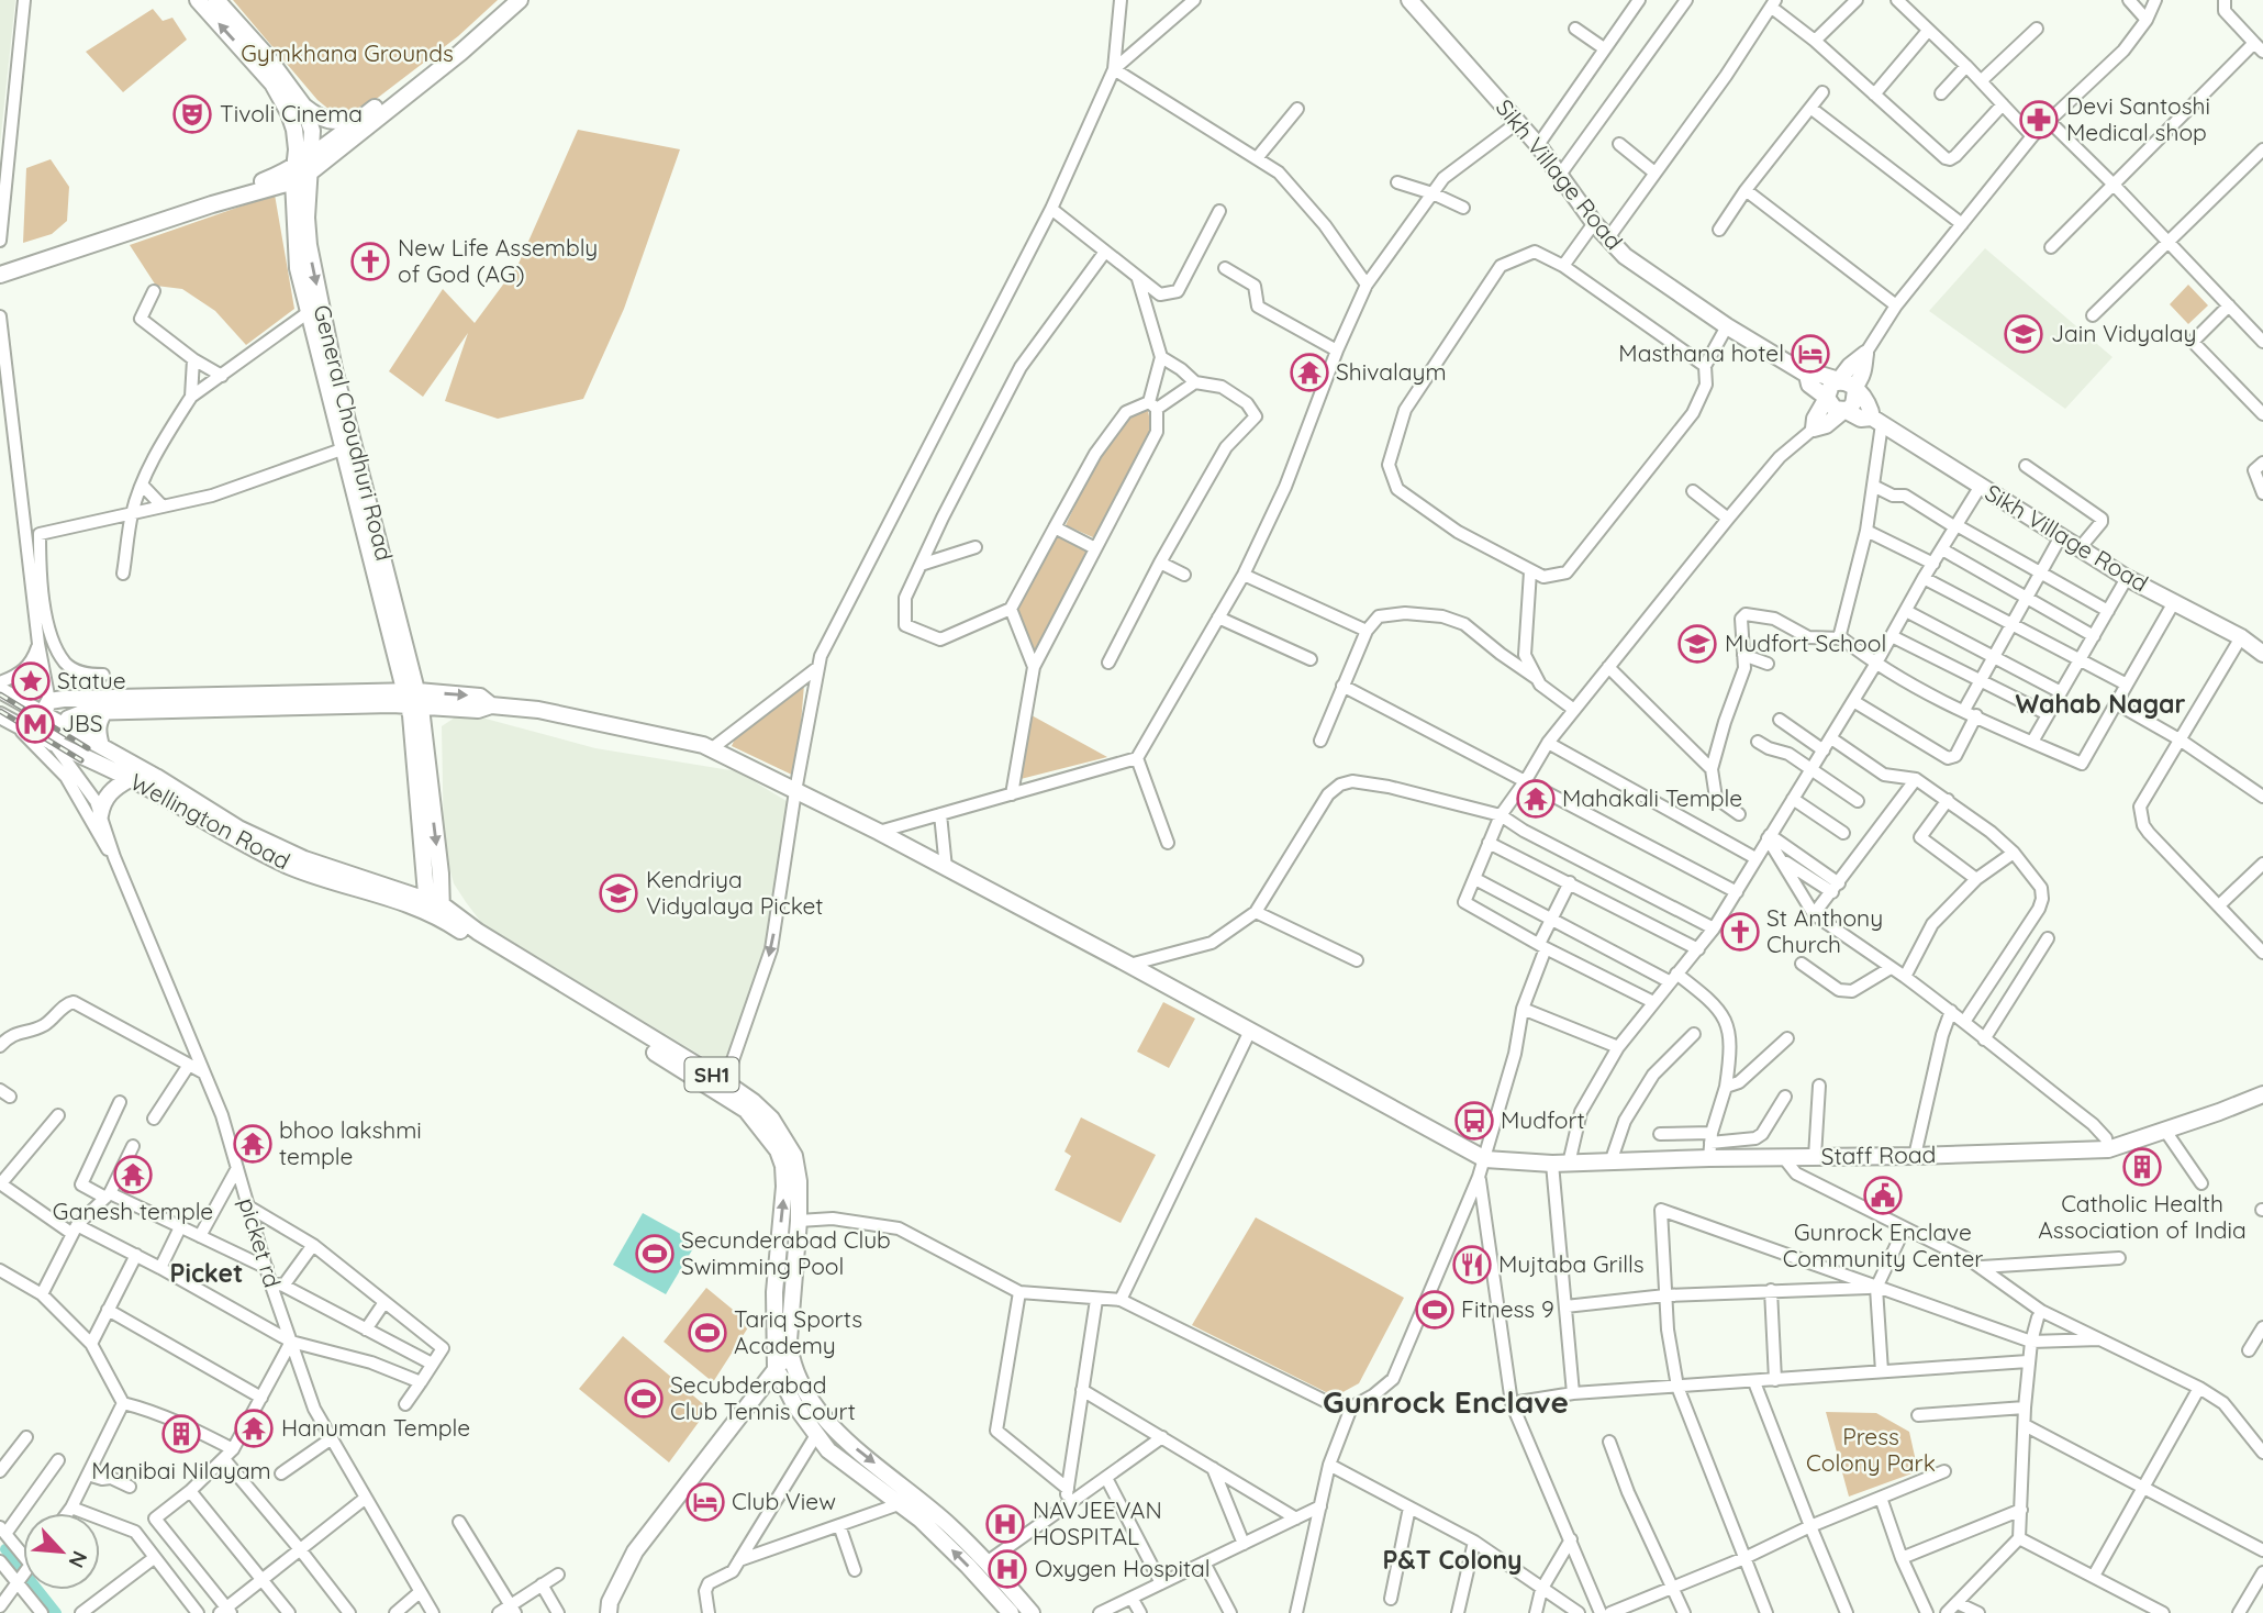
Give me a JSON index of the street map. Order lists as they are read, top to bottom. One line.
{"streets":{"main road":["Sikh Village Road","General Choudhuri Road","Wellington Road","SH1","Staff Road"],"street":["picket rd"]},"crossings":[["Wellington Road","SH1"],["Wellington Road","picket rd"]],"districts":["Wahab Nagar","Picket","Gunrock Enclave","P&T Colony"],"parks":["Gymkhana Grounds","Press Colony Park"],"places":{"theatre":["Tivoli Cinema"],"pharmacy":["Devi Santoshi Medical shop"],"church":["New Life Assembly of God (AG)","St Anthony Church"],"school or university":["Jain Vidyalay","Mudfort School","Kendriya Vidyalaya Picket"],"hotel":["Masthana hotel","Club View"],"temple":["Shivalaym","Mahakali Temple","bhoo lakshmi temple","Ganesh temple","Hanuman Temple"],"place":["Statue"],"metro station":["JBS"],"bus stop":["Mudfort"],"building":["Catholic Health Association of India","Manibai Nilayam"],"public building":["Gunrock Enclave Community Center"],"sports":["Secunderabad Club Swimming Pool","Fitness 9","Tariq Sports Academy","Secubderabad Club Tennis Court"],"restaurant":["Mujtaba Grills"],"hospital":["NAVJEEVAN HOSPITAL","Oxygen Hospital"]},"north":"bottom right"}
